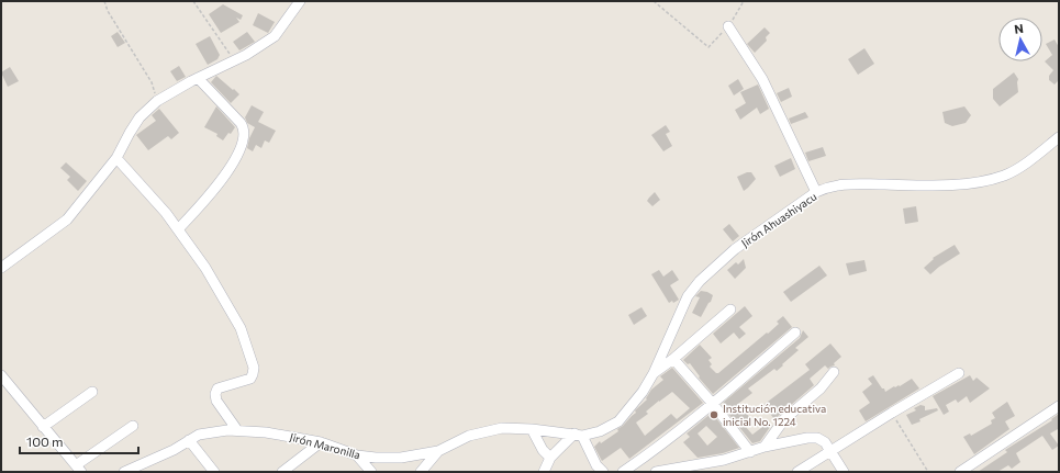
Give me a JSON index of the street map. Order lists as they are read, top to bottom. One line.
{"streets":{"street":["Jirón Ahuashiyacu","Jirón Maronilla"]},"crossings":[["Jirón Ahuashiyacu","Jirón Maronilla"]],"places":["Institución educativa inicial No. 1224"],"scale_bar":"100 m","north":"top"}
